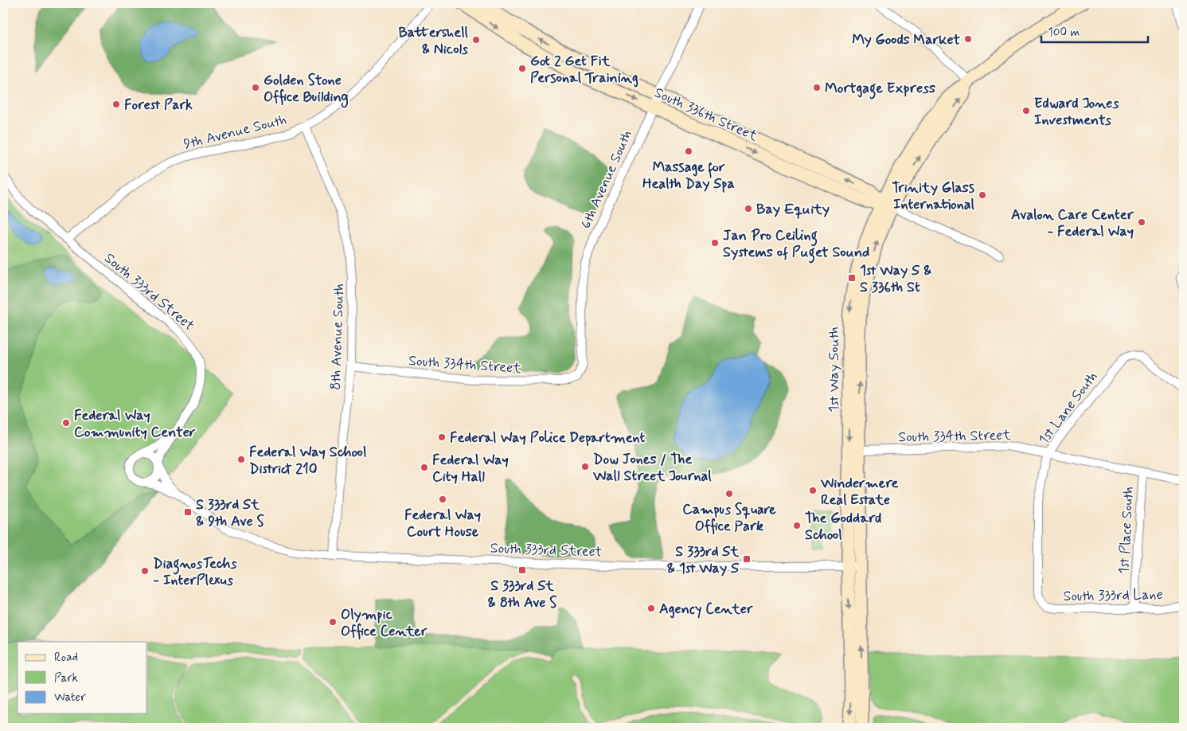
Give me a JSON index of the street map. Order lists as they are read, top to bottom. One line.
{"streets":{"main road":["South 336th Street","1st Way South"],"street":["9th Avenue South","6th Avenue South","South 333rd Street","8th Avenue South","South 334th Street","1st Lane South","1st Place South","South 333rd Lane"]},"crossings":[["South 336th Street","6th Avenue South"],["South 336th Street","1st Way South"],["9th Avenue South","South 333rd Street"],["9th Avenue South","8th Avenue South"],["6th Avenue South","South 334th Street"],["South 333rd Street","8th Avenue South"],["South 333rd Street","1st Way South"],["8th Avenue South","South 334th Street"],["South 334th Street","1st Way South"],["South 334th Street","1st Lane South"],["South 334th Street","1st Place South"],["1st Lane South","South 333rd Lane"],["1st Place South","South 333rd Lane"]],"places":{"other":["My Goods Market","Battershell & Nicols","Got 2 Get Fit Personal Training","Golden Stone Office Building","Mortgage Express","Forest Park","Edward Jones Investments","Massage for Health Day Spa","Trinity Glass International","Bay Equity","Avalon Care Center - Federal Way","Jan Pro Ceiling Systems of Puget Sound","Federal Way Community Center","Federal Way Police Department","Federal Way School District 210","Dow Jones / The Wall Street Journal","Federal Way City Hall","Windermere Real Estate","Campus Square Office Park","Federal Way Court House","The Goddard School","DiagnosTechs - InterPlexus","Agency Center","Olympic Office Center"],"transit":["1st Way S & S 336th St","S 333rd St & 9th Ave S","S 333rd St & 1st Way S","S 333rd St & 8th Ave S"]},"legend":["Road","Park","Water"],"scale_bar":"100 m"}
